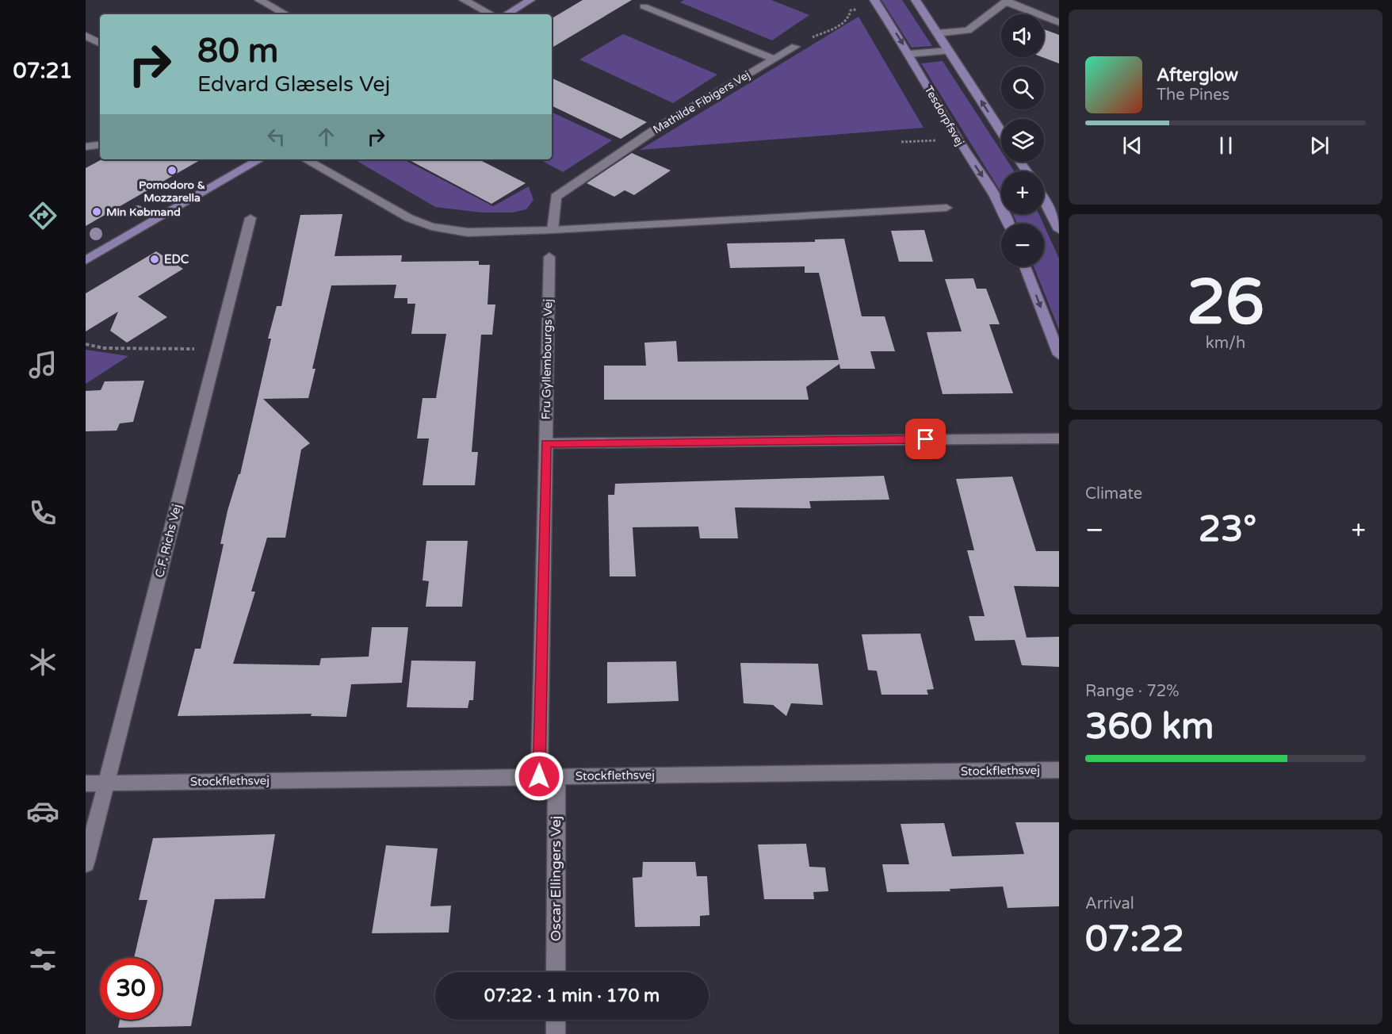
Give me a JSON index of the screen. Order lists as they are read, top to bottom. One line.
{"streets":{"street":["Mathilde Fibigers Vej","Tesdorpfsvej","Fru Gyllembourgs Vej","C.F. Richs Vej","Stockflethsvej","Oscar Ellingers Vej"]},"crossings":[["Fru Gyllembourgs Vej","Stockflethsvej"],["Fru Gyllembourgs Vej","Oscar Ellingers Vej"],["C.F. Richs Vej","Stockflethsvej"],["Stockflethsvej","Oscar Ellingers Vej"]],"places":["Pomodoro & Mozzarella","Min Købmand","EDC"],"page":{"tabs":"07:21","map_buttons":["+","−"],"turn":["80 m","Edvard Glæsels Vej"],"song":["Afterglow","The Pines"],"tile":[["26","km/h"],"Climate",["Range · 72%","360 km"],["Arrival","07:22"]],"heat":["−","23°","+"],"limit":"30","trip":"07:22 · 1 min · 170 m"}}
